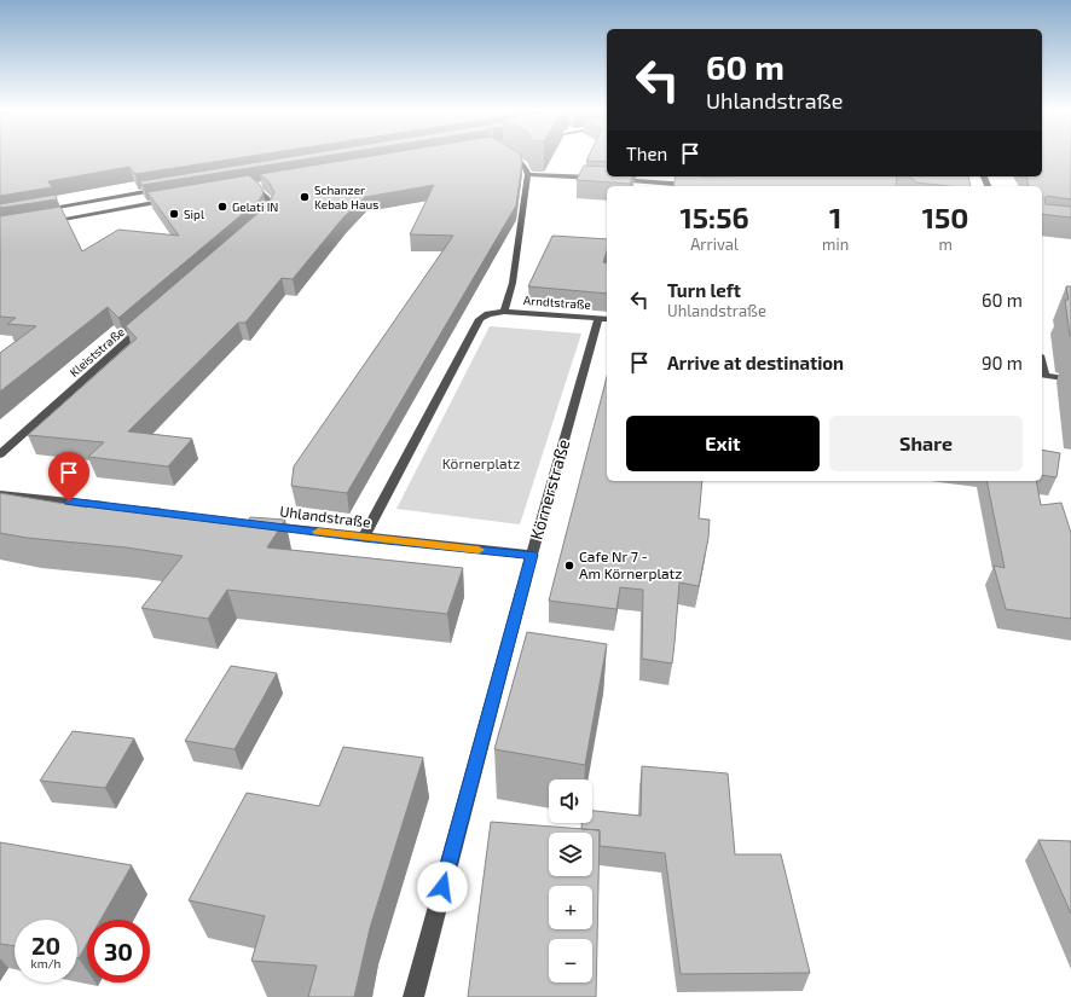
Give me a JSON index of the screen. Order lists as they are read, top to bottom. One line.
{"streets":{"street":["Arndtstraße","Kleiststraße","Körnerstraße","Uhlandstraße"]},"crossings":[["Arndtstraße","Körnerstraße"],["Körnerstraße","Uhlandstraße"]],"parks":["Körnerplatz"],"places":["Schanzer Kebab Haus","Gelati IN","Sipl","Cafe Nr 7 - Am Körnerplatz"],"page":{"turn":["60 m","Uhlandstraße"],"then":"Then","eta":["15:56","Arrival","1","min","150","m"],"list":[{"name":"Turn left","note":"Uhlandstraße","value":"60 m"},{"name":"Arrive at destination","value":"90 m"}],"buttons":["Exit","Share"],"map_buttons":["+","−"],"speed":"20 km/h","limit":"30"}}
